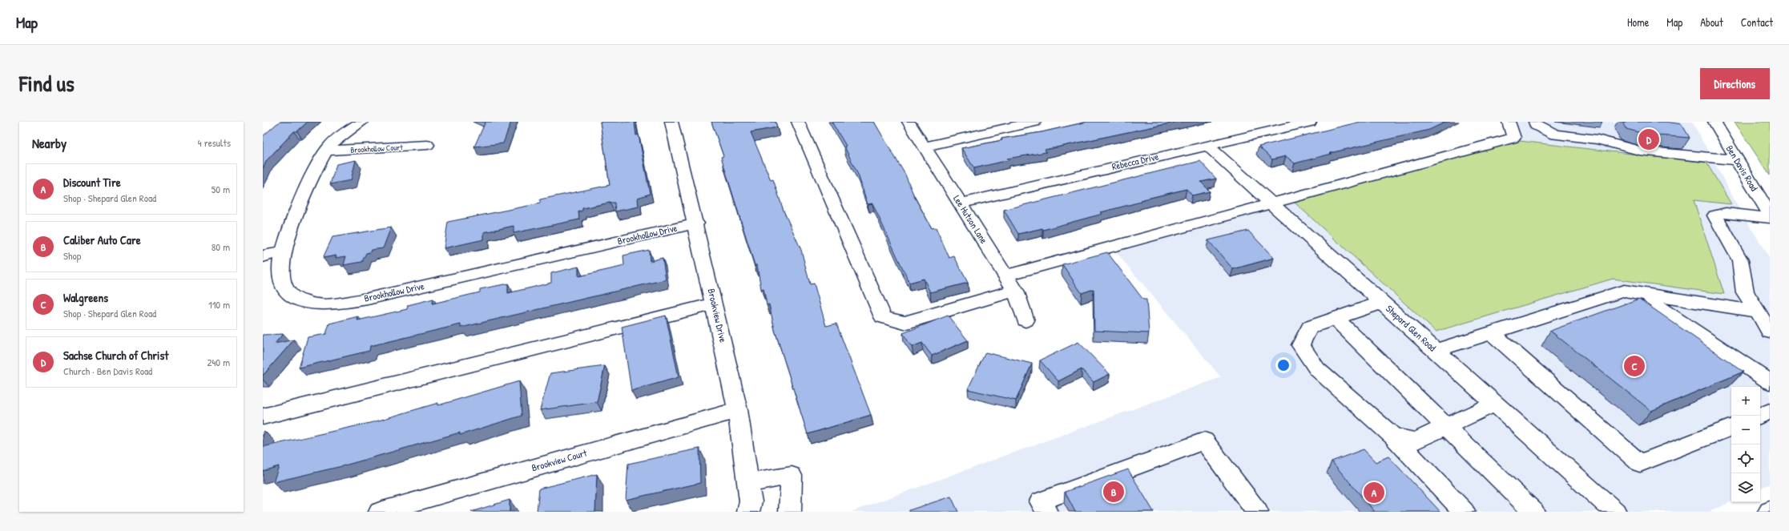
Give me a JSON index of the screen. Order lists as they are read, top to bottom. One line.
{"streets":{"street":["Brookhollow Court","Rebecca Drive","Ben Davis Road","Lee Hutson Lane","Brookhollow Drive","Brookview Drive","Shepard Glen Road","Brookview Court"]},"crossings":[["Brookhollow Court","Brookhollow Drive"],["Rebecca Drive","Lee Hutson Lane"],["Rebecca Drive","Shepard Glen Road"],["Brookhollow Drive","Brookview Drive"],["Brookview Drive","Brookview Court"]],"page":{"header":"Map","nav":["Home","Map","About","Contact"],"title":"Find us","buttons":"Directions","heading":["Nearby","4 results"],"pins":["D","C","B","A"],"list":[{"mark":"A","name":"Discount Tire","note":"Shop · Shepard Glen Road","value":"50 m"},{"mark":"B","name":"Caliber Auto Care","note":"Shop","value":"80 m"},{"mark":"C","name":"Walgreens","note":"Shop · Shepard Glen Road","value":"110 m"},{"mark":"D","name":"Sachse Church of Christ","note":"Church · Ben Davis Road","value":"240 m"}],"map_buttons":["+","−"]}}
